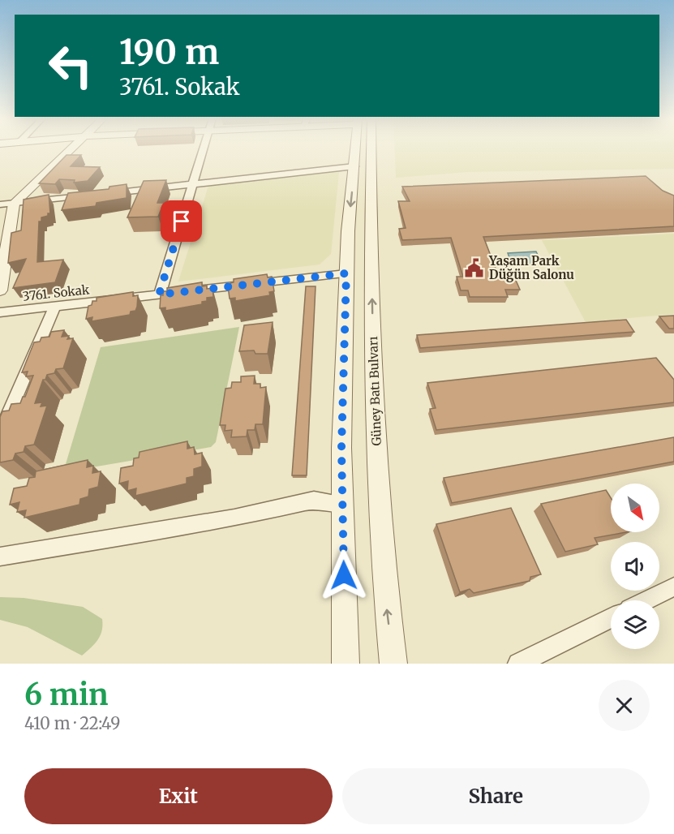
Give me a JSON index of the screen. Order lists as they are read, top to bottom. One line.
{"streets":{"street":["3761. Sokak","Güney Batı Bulvarı"]},"places":{"public building":["Yaşam Park Düğün Salonu"]},"north":"bottom right","page":{"turn":["190 m","3761. Sokak"],"heading":["6 min","410 m · 22:49"],"buttons":["Exit","Share"]}}
